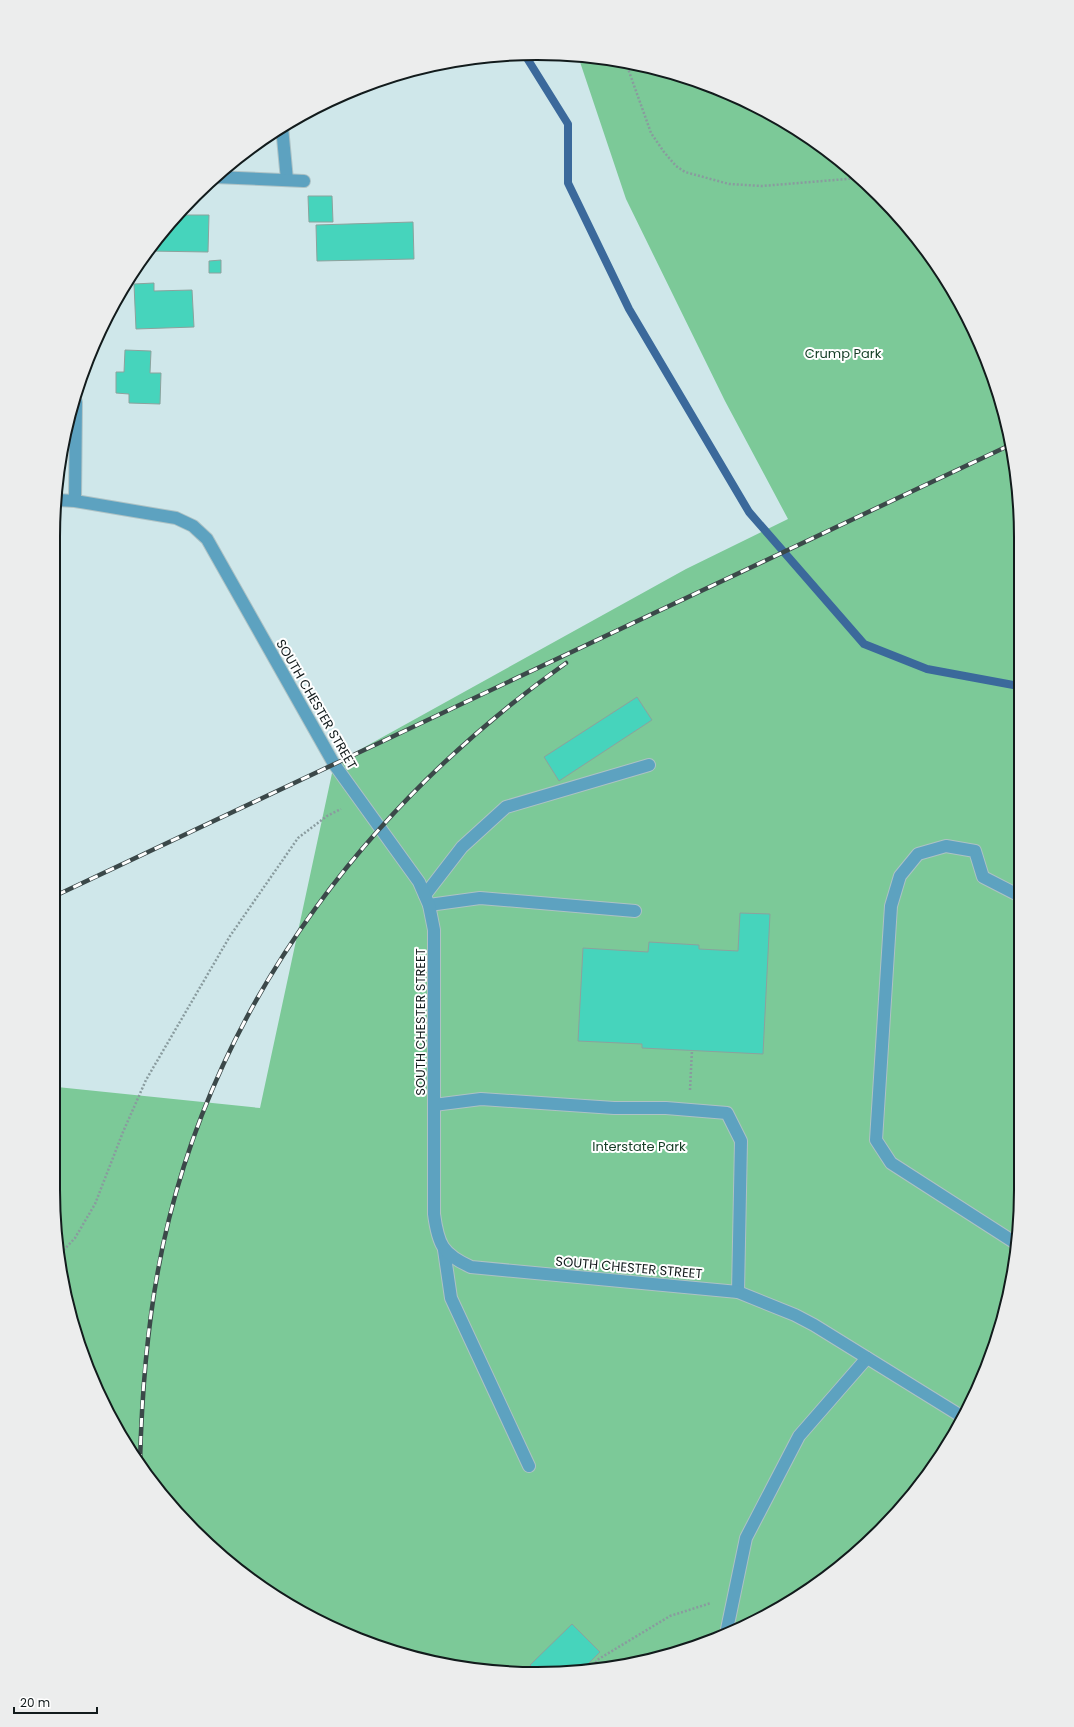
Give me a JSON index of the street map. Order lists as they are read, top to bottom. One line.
{"streets":{"street":["SOUTH CHESTER STREET"]},"parks":["Crump Park","Interstate Park"],"scale_bar":"20 m"}
